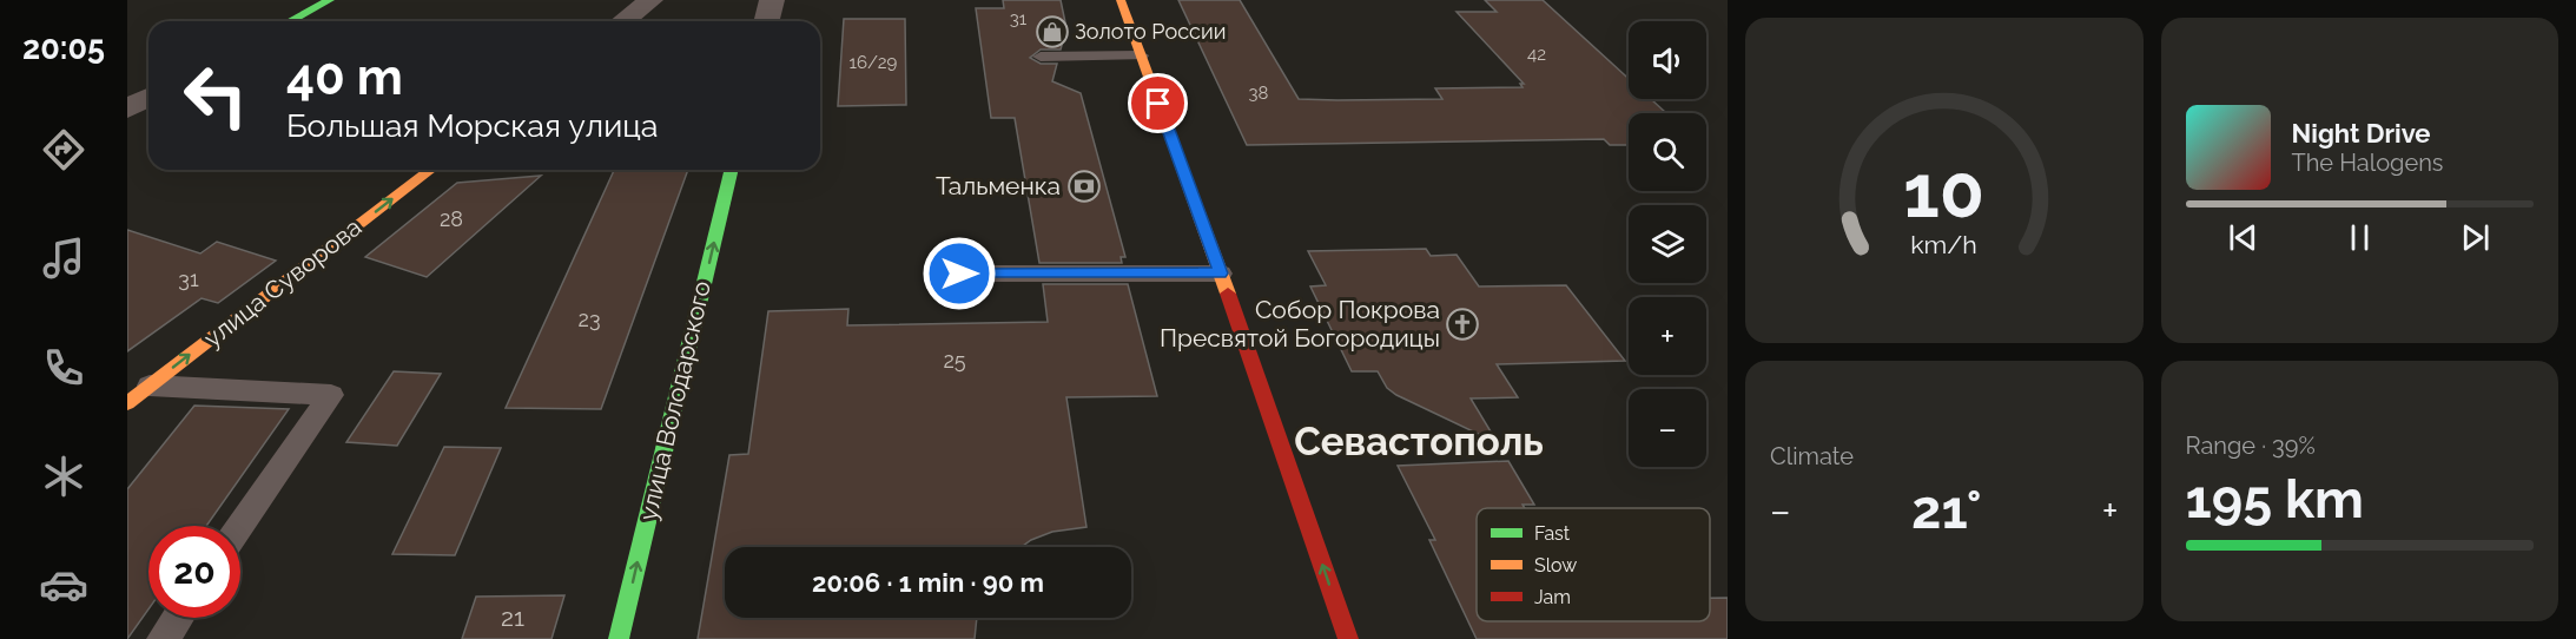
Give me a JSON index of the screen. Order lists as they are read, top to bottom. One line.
{"streets":{"street":["улица Суворова","улица Володарского"]},"one_way":["улица Суворова","улица Володарского"],"districts":["Севастополь"],"places":{"shop":["Золото России"],"bank":["Тальменка"],"church":["Собор Покрова Пресвятой Богородицы"]},"house_numbers":["31","42","16/29","38","28","31","23","25","21"],"legend":["Fast","Slow","Jam"],"page":{"tabs":"20:05","map_buttons":["+","−"],"turn":["40 m","Большая Морская улица"],"song":["Night Drive","The Halogens"],"tile":["Climate",["Range · 39%","195 km"]],"heat":["−","21°","+"],"limit":"20","trip":"20:06 · 1 min · 90 m","gauge":["10","km/h"]}}
